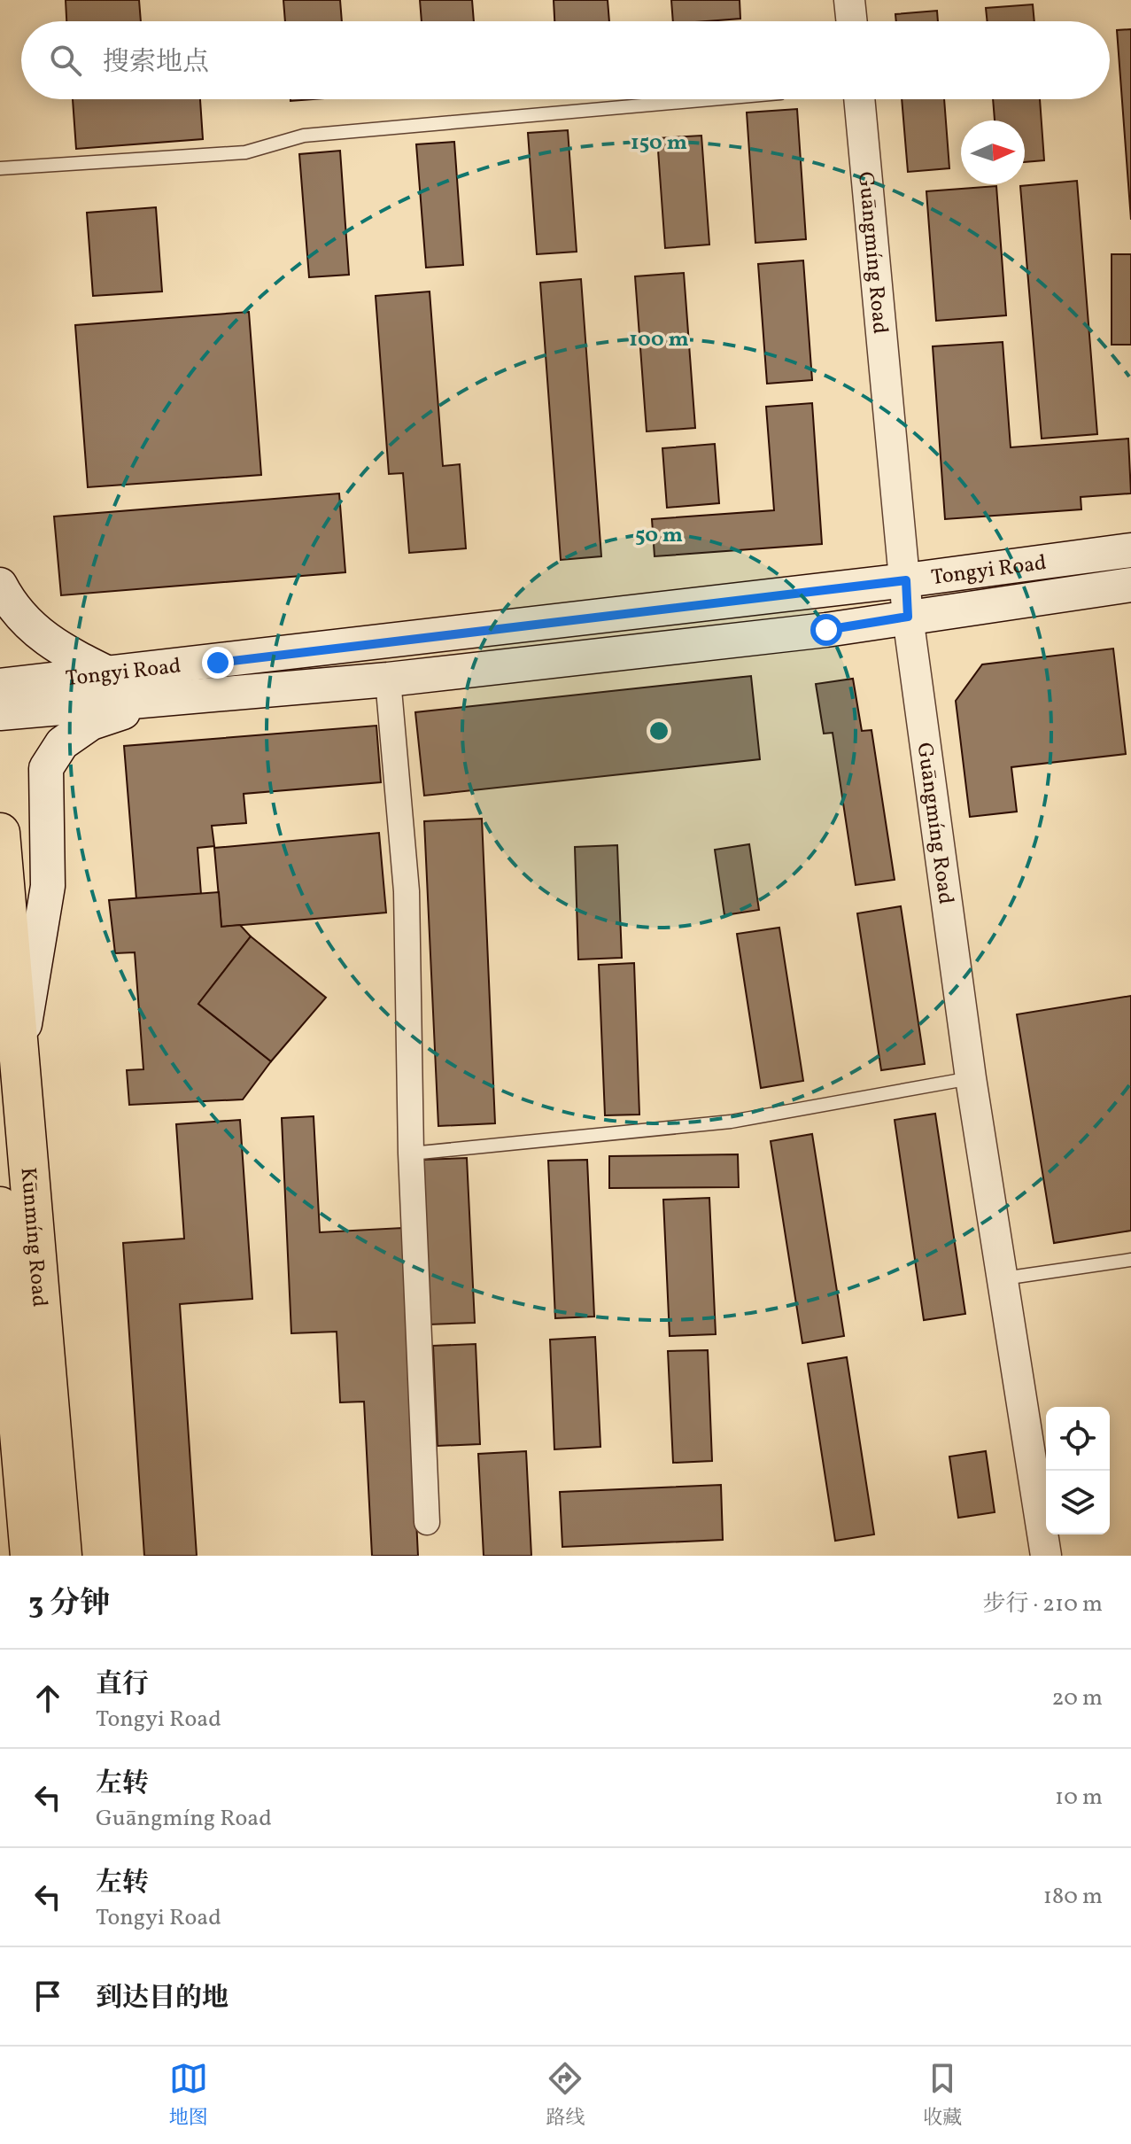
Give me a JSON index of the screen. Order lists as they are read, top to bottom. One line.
{"streets":{"main road":["Tongyi Road","Kūnmíng Road"],"street":["Guāngmíng Road"]},"crossings":[["Guāngmíng Road","Tongyi Road"]],"north":"right","page":{"search":"搜索地点","heading":["3 分钟","步行 · 210 m"],"list":[["直行","Tongyi Road","20 m"],["左转","Guāngmíng Road","10 m"],["左转","Tongyi Road","180 m"],"到达目的地"],"nav":["地图","路线","收藏"]},"rings":["150 m","100 m","50 m"]}
